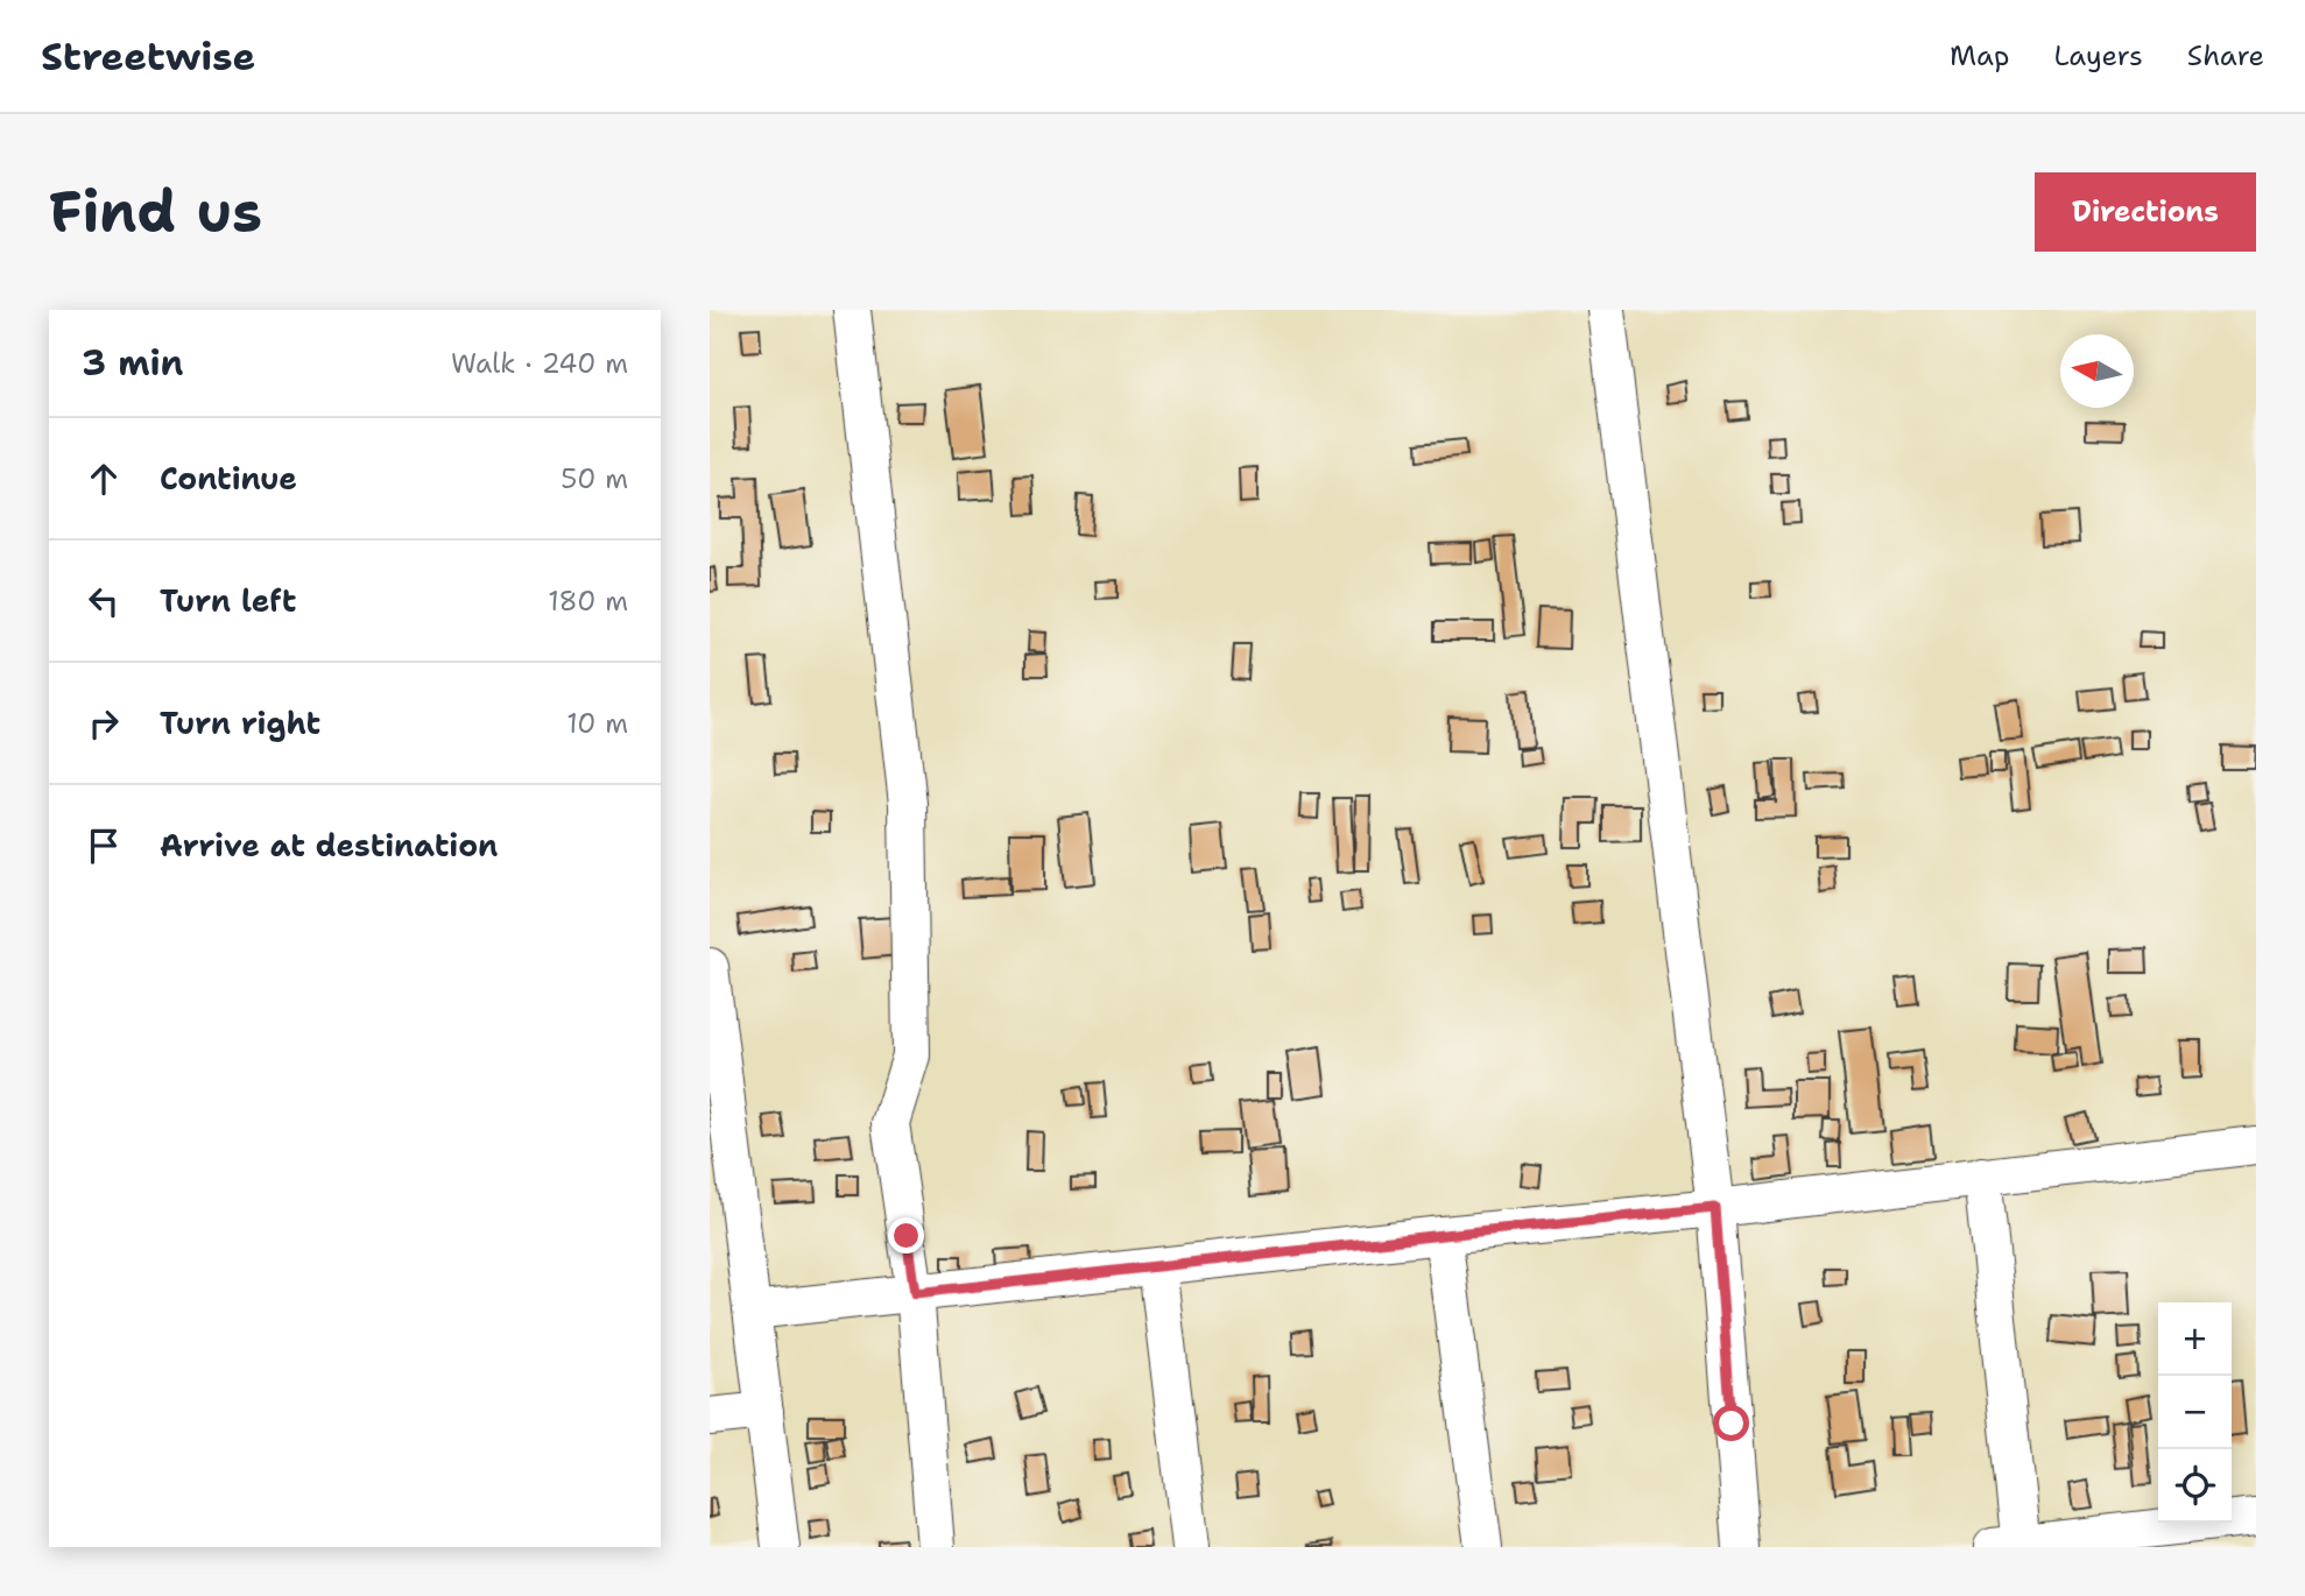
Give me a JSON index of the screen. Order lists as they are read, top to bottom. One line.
{"north":"left","page":{"header":"Streetwise","nav":["Map","Layers","Share"],"buttons":"Directions","title":"Find us","heading":["3 min","Walk · 240 m"],"list":[["Continue","50 m"],["Turn left","180 m"],["Turn right","10 m"],"Arrive at destination"],"map_buttons":["+","−"]}}
